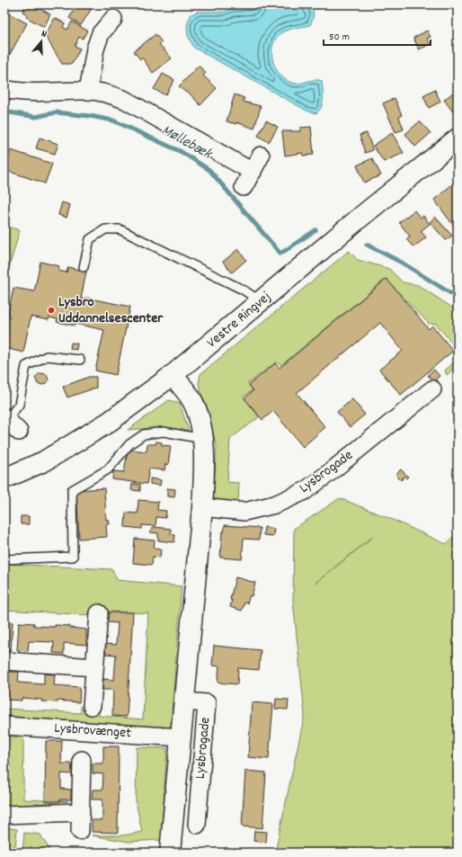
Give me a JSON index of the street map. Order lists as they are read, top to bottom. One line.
{"streets":{"main road":["Vestre Ringvej","Lysbrogade"],"street":["Lysbrovænget"]},"crossings":[["Vestre Ringvej","Lysbrogade"],["Lysbrogade","Lysbrovænget"]],"water":["Møllebæk"],"places":["Lysbro Uddannelsescenter"],"scale_bar":"50 m","north":"top"}
